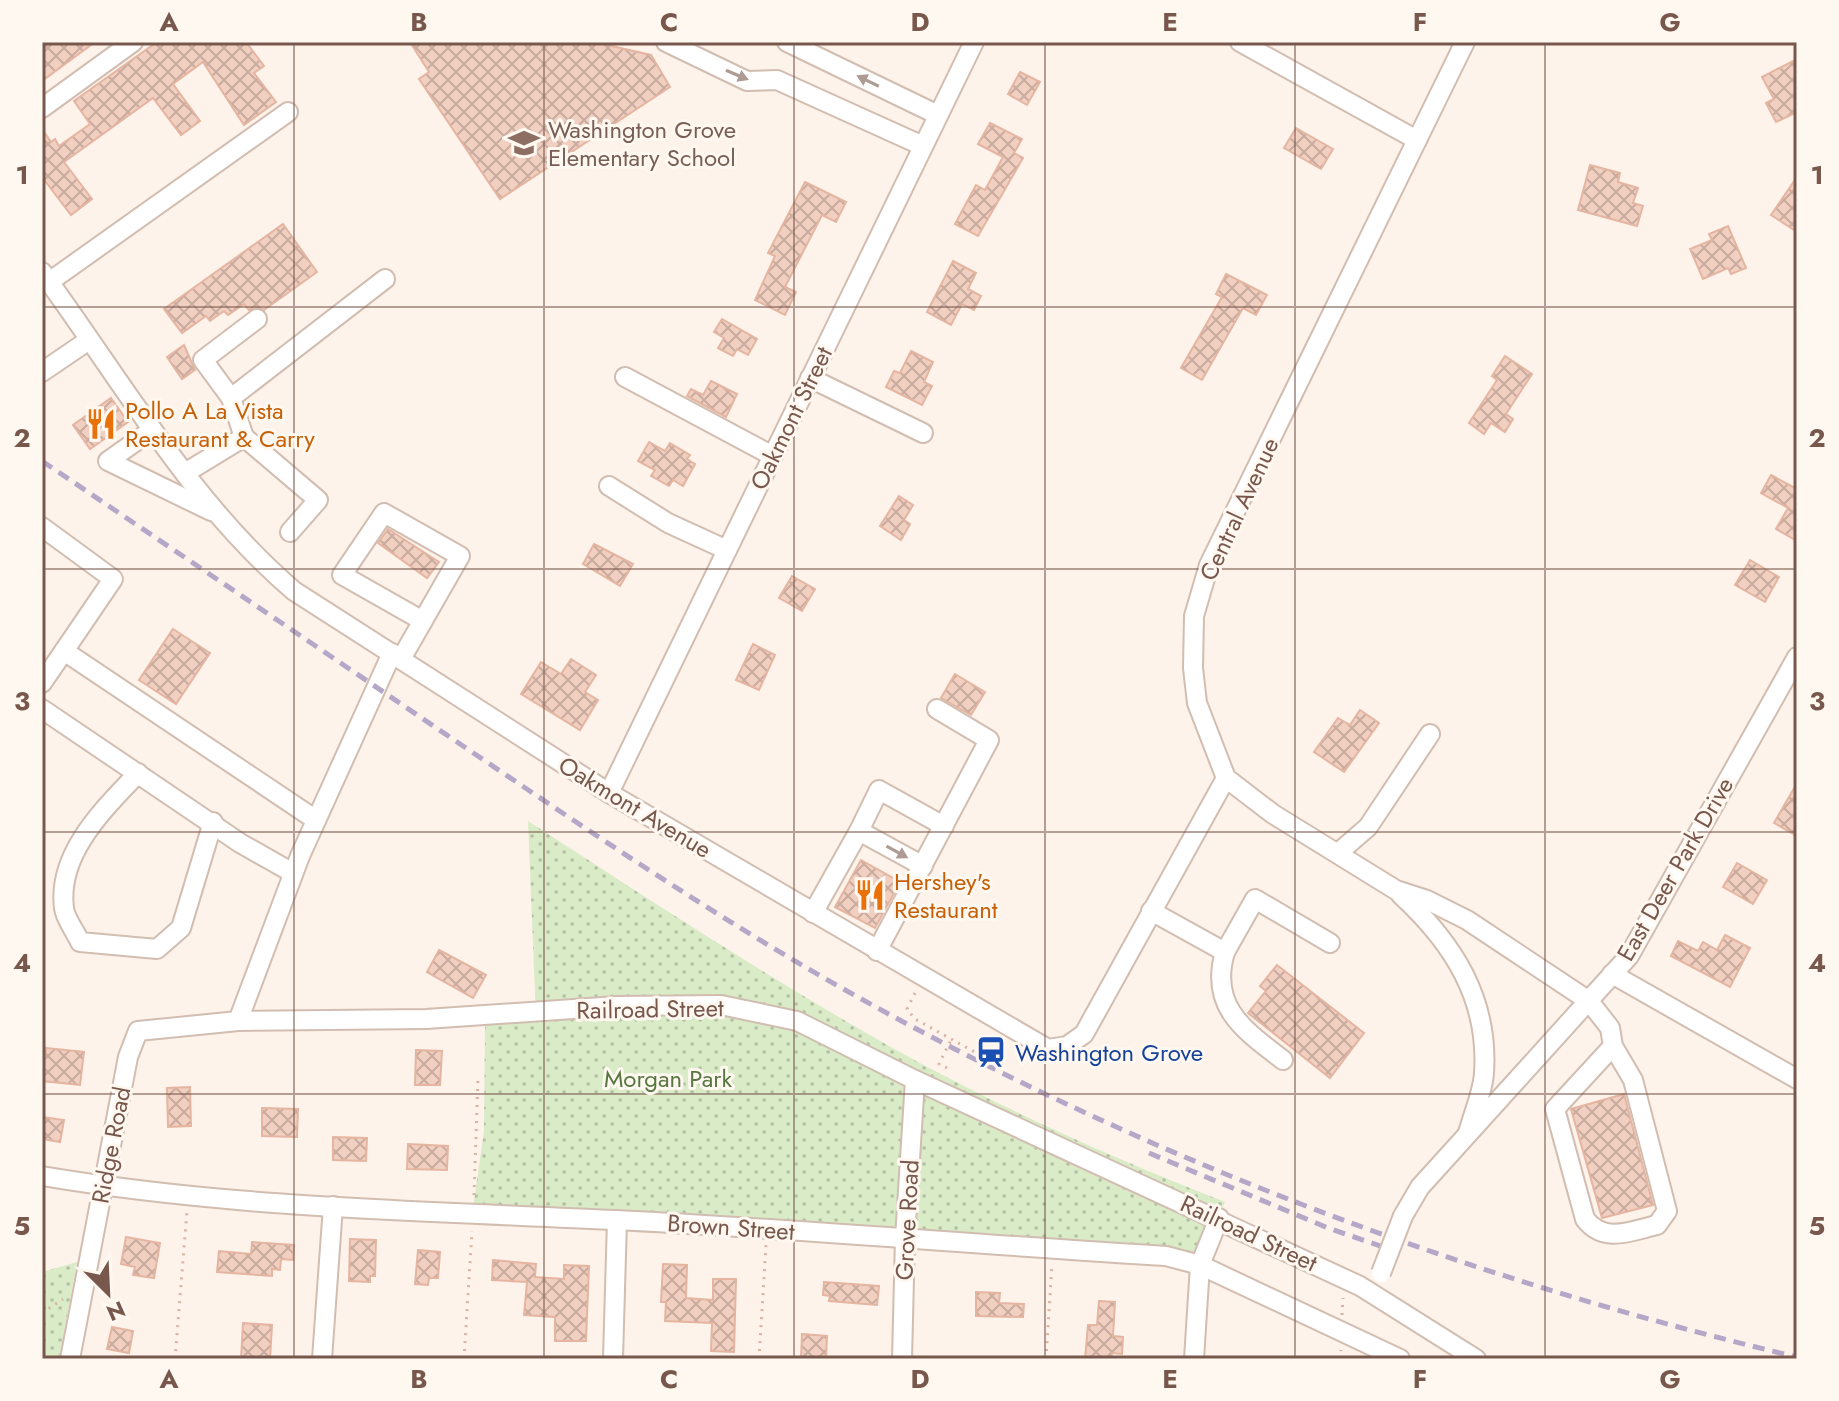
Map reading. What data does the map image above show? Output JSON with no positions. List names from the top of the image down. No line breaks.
{"streets":{"street":["Oakmont Street","Central Avenue","Oakmont Avenue","East Deer Park Drive","Railroad Street","Ridge Road","Grove Road","Brown Street"]},"crossings":[["Oakmont Street","Oakmont Avenue"],["Central Avenue","Oakmont Avenue"],["East Deer Park Drive","Railroad Street"],["Railroad Street","Ridge Road"],["Railroad Street","Grove Road"],["Ridge Road","Brown Street"],["Grove Road","Brown Street"]],"parks":["Morgan Park"],"places":{"school or university":["Washington Grove Elementary School"],"restaurant":["Pollo A La Vista Restaurant & Carry","Hershey's Restaurant"],"station":["Washington Grove"]},"north":"bottom right","grid":{"columns":["A","B","C","D","E","F","G"],"rows":["1","2","3","4","5"]}}
